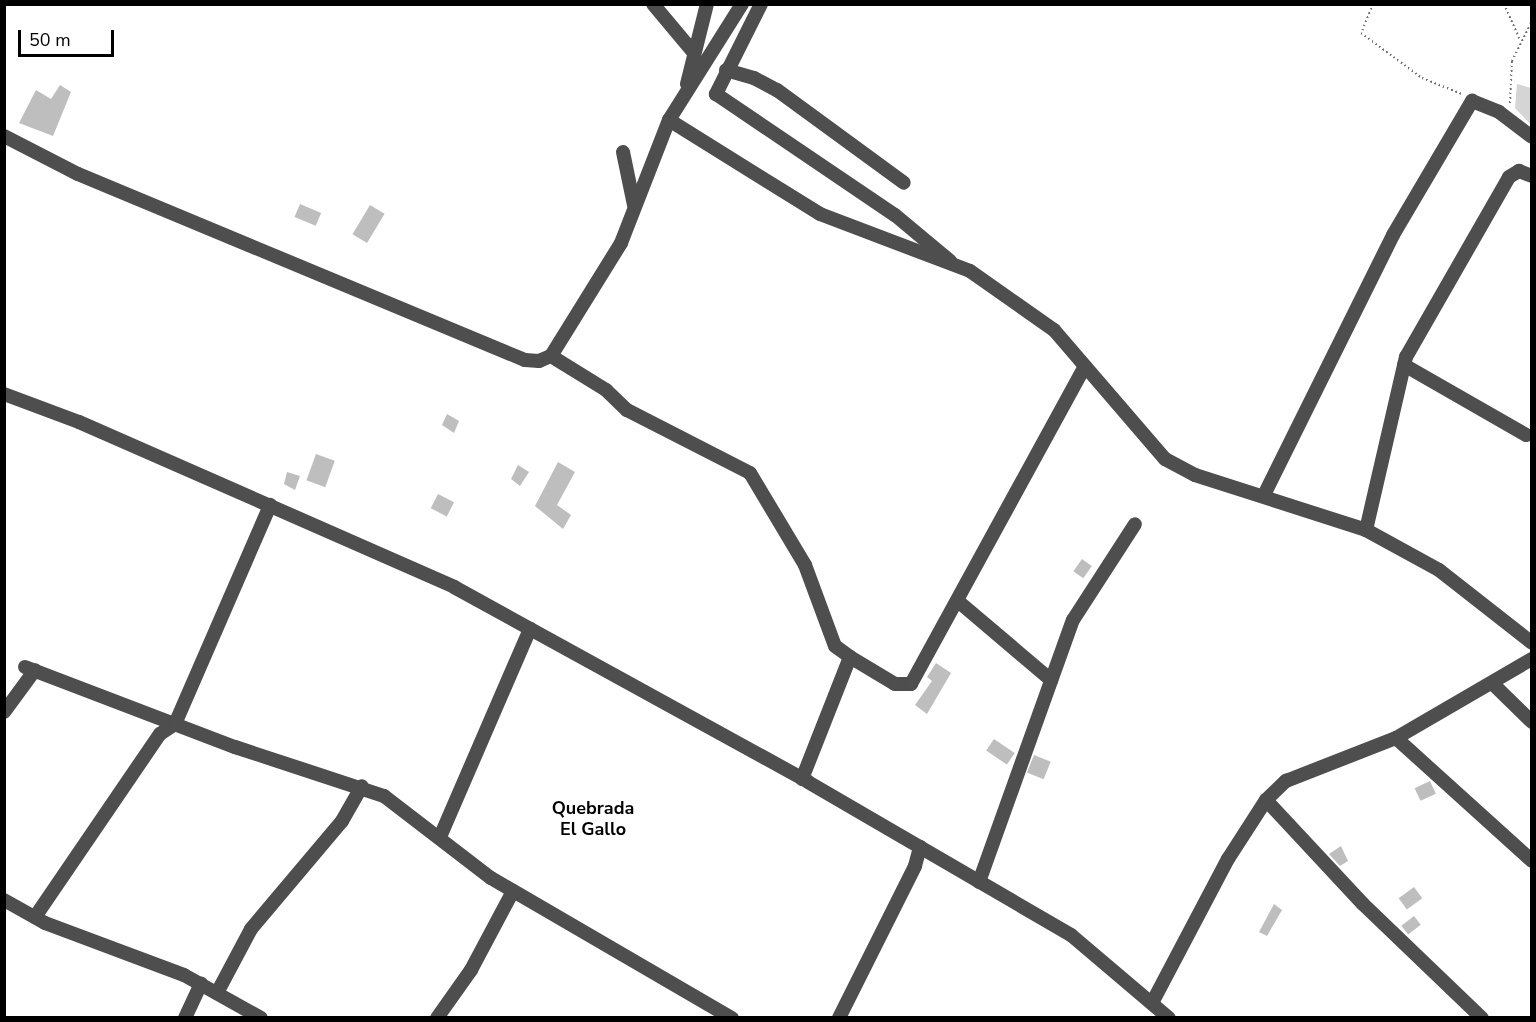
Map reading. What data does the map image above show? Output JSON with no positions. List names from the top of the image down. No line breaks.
{"districts":["Quebrada El Gallo"],"scale_bar":"50 m"}
